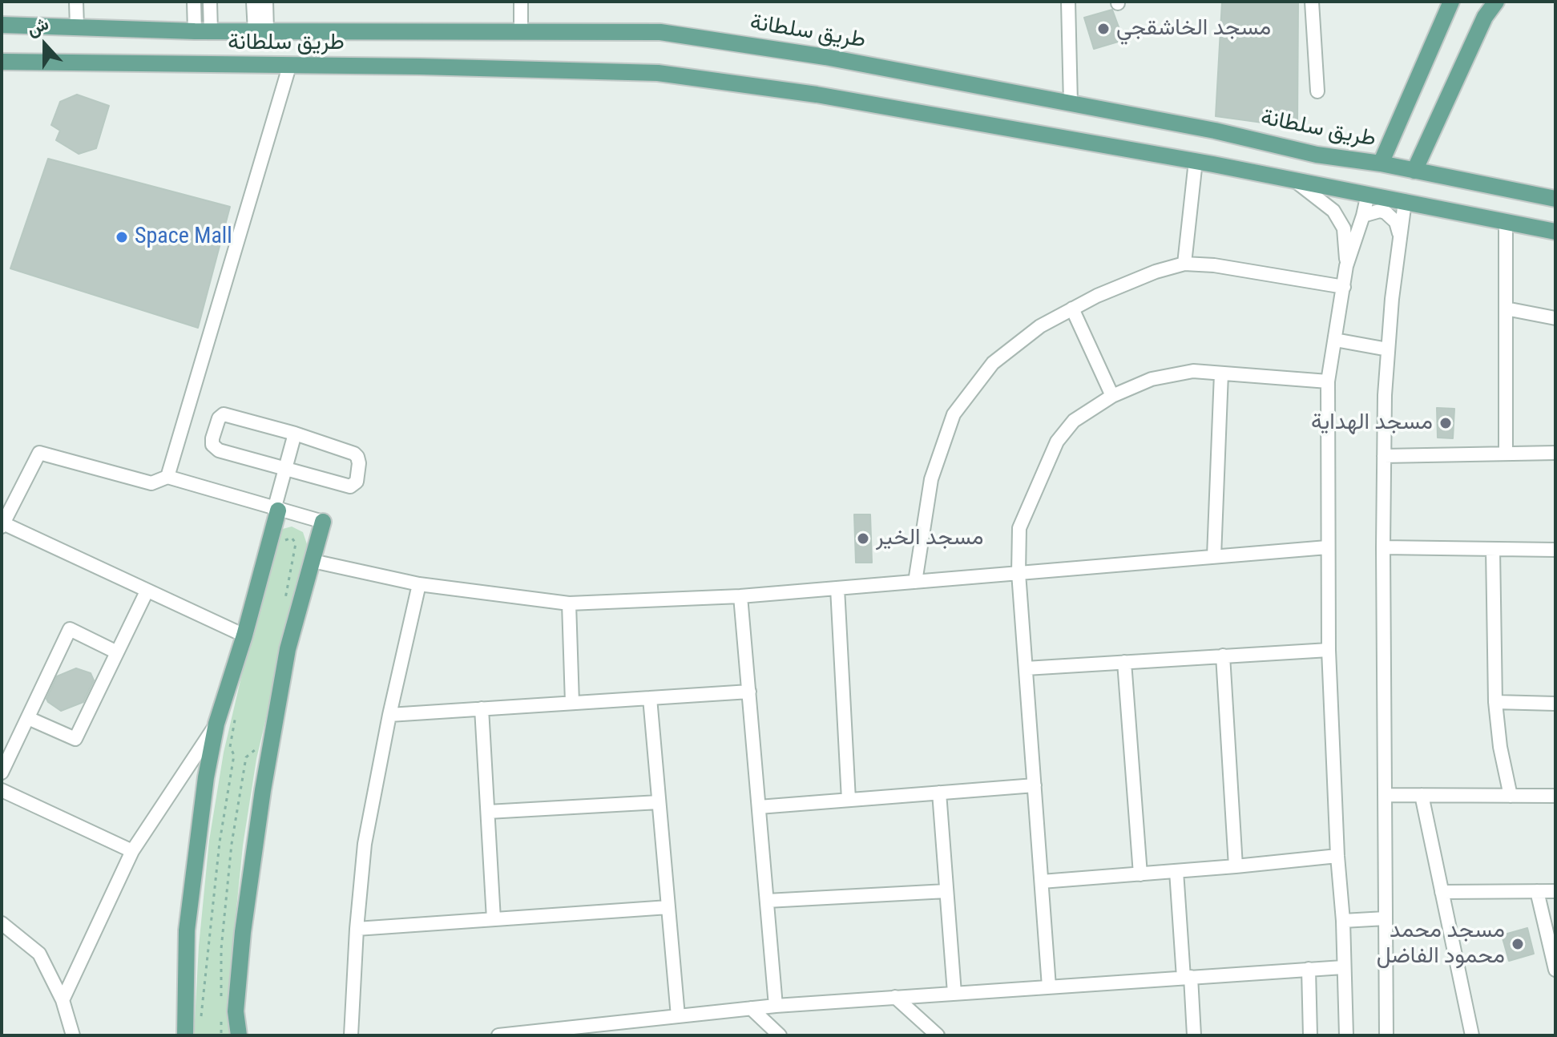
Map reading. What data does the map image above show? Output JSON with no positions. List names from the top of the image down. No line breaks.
{"streets":{"main road":["طريق سلطانة"]},"places":["مسجد الخاشقجي","Space Mall","مسجد الهداية","مسجد الخير","مسجد محمد محمود الفاضل"],"north":"top"}
